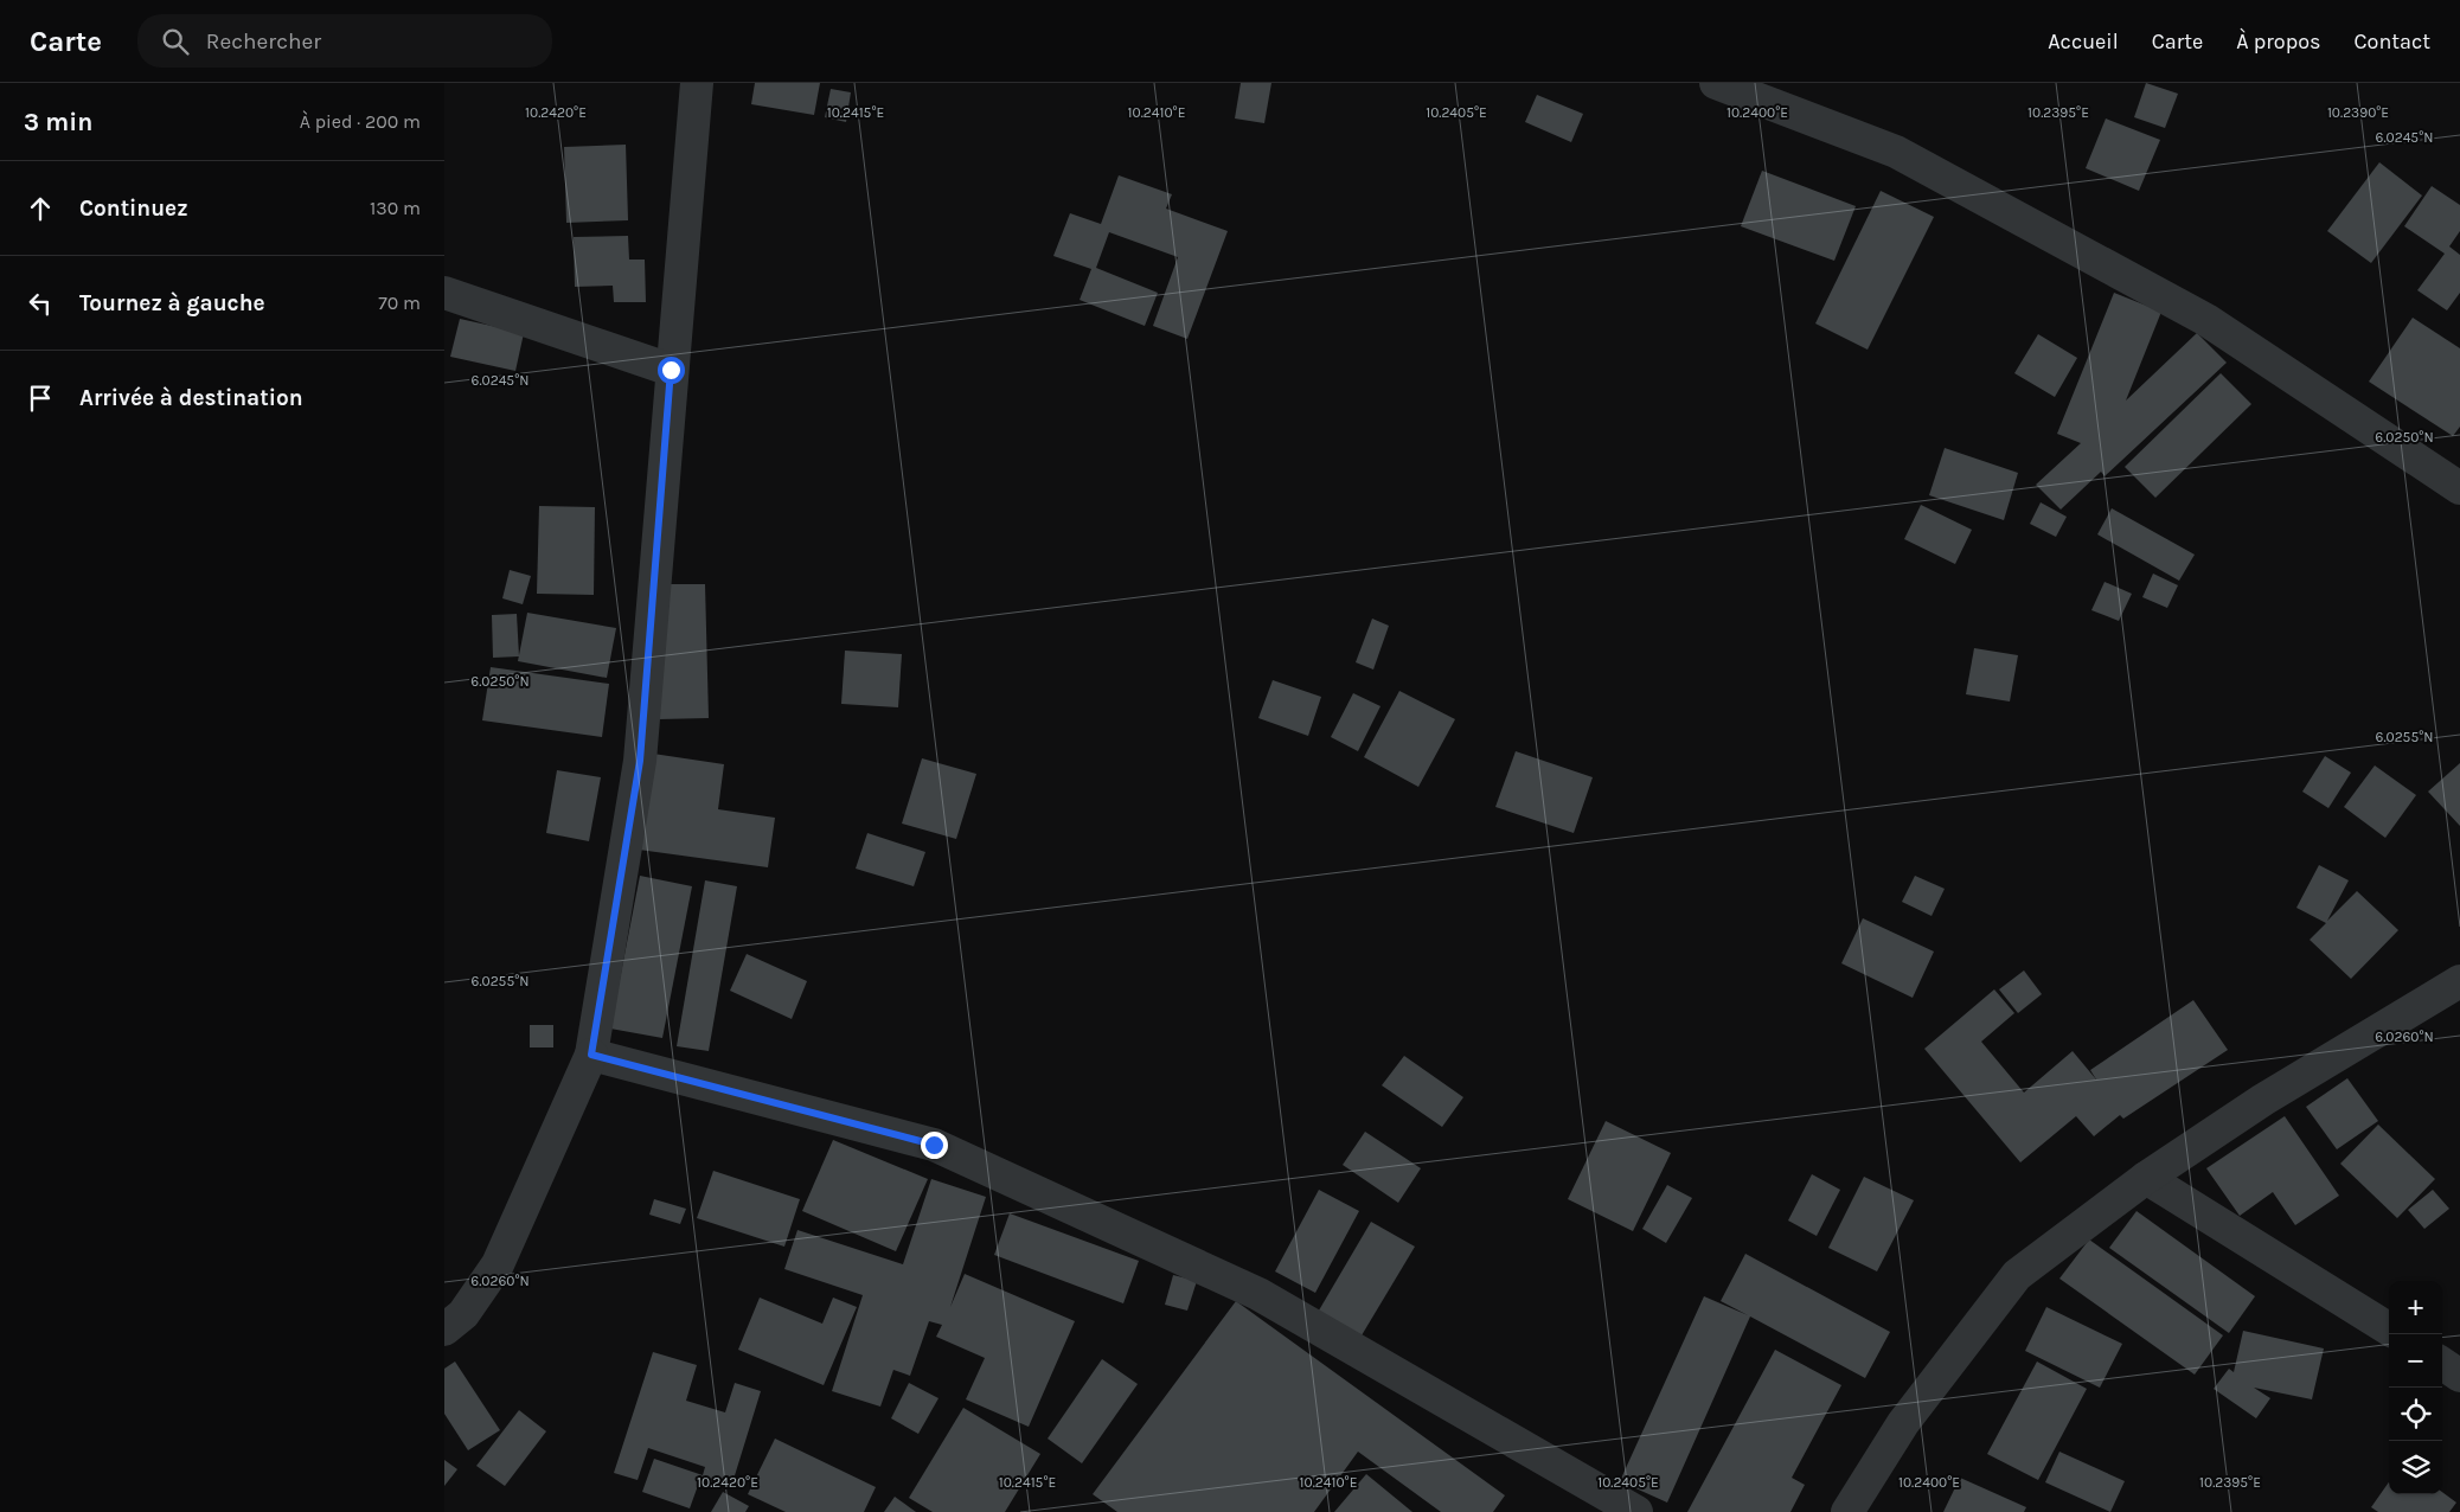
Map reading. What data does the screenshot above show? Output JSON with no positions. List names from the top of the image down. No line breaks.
{"page":{"header":"Carte","search":"Rechercher","nav":["Accueil","Carte","À propos","Contact"],"heading":["3 min","À pied · 200 m"],"list":[["Continuez","130 m"],["Tournez à gauche","70 m"],"Arrivée à destination"],"map_buttons":["+","−"]},"coordinates":["10.2420°E","10.2415°E","10.2410°E","10.2405°E","10.2400°E","10.2395°E","10.2390°E","6.0245°N","6.0250°N","6.0255°N","6.0260°N"]}
